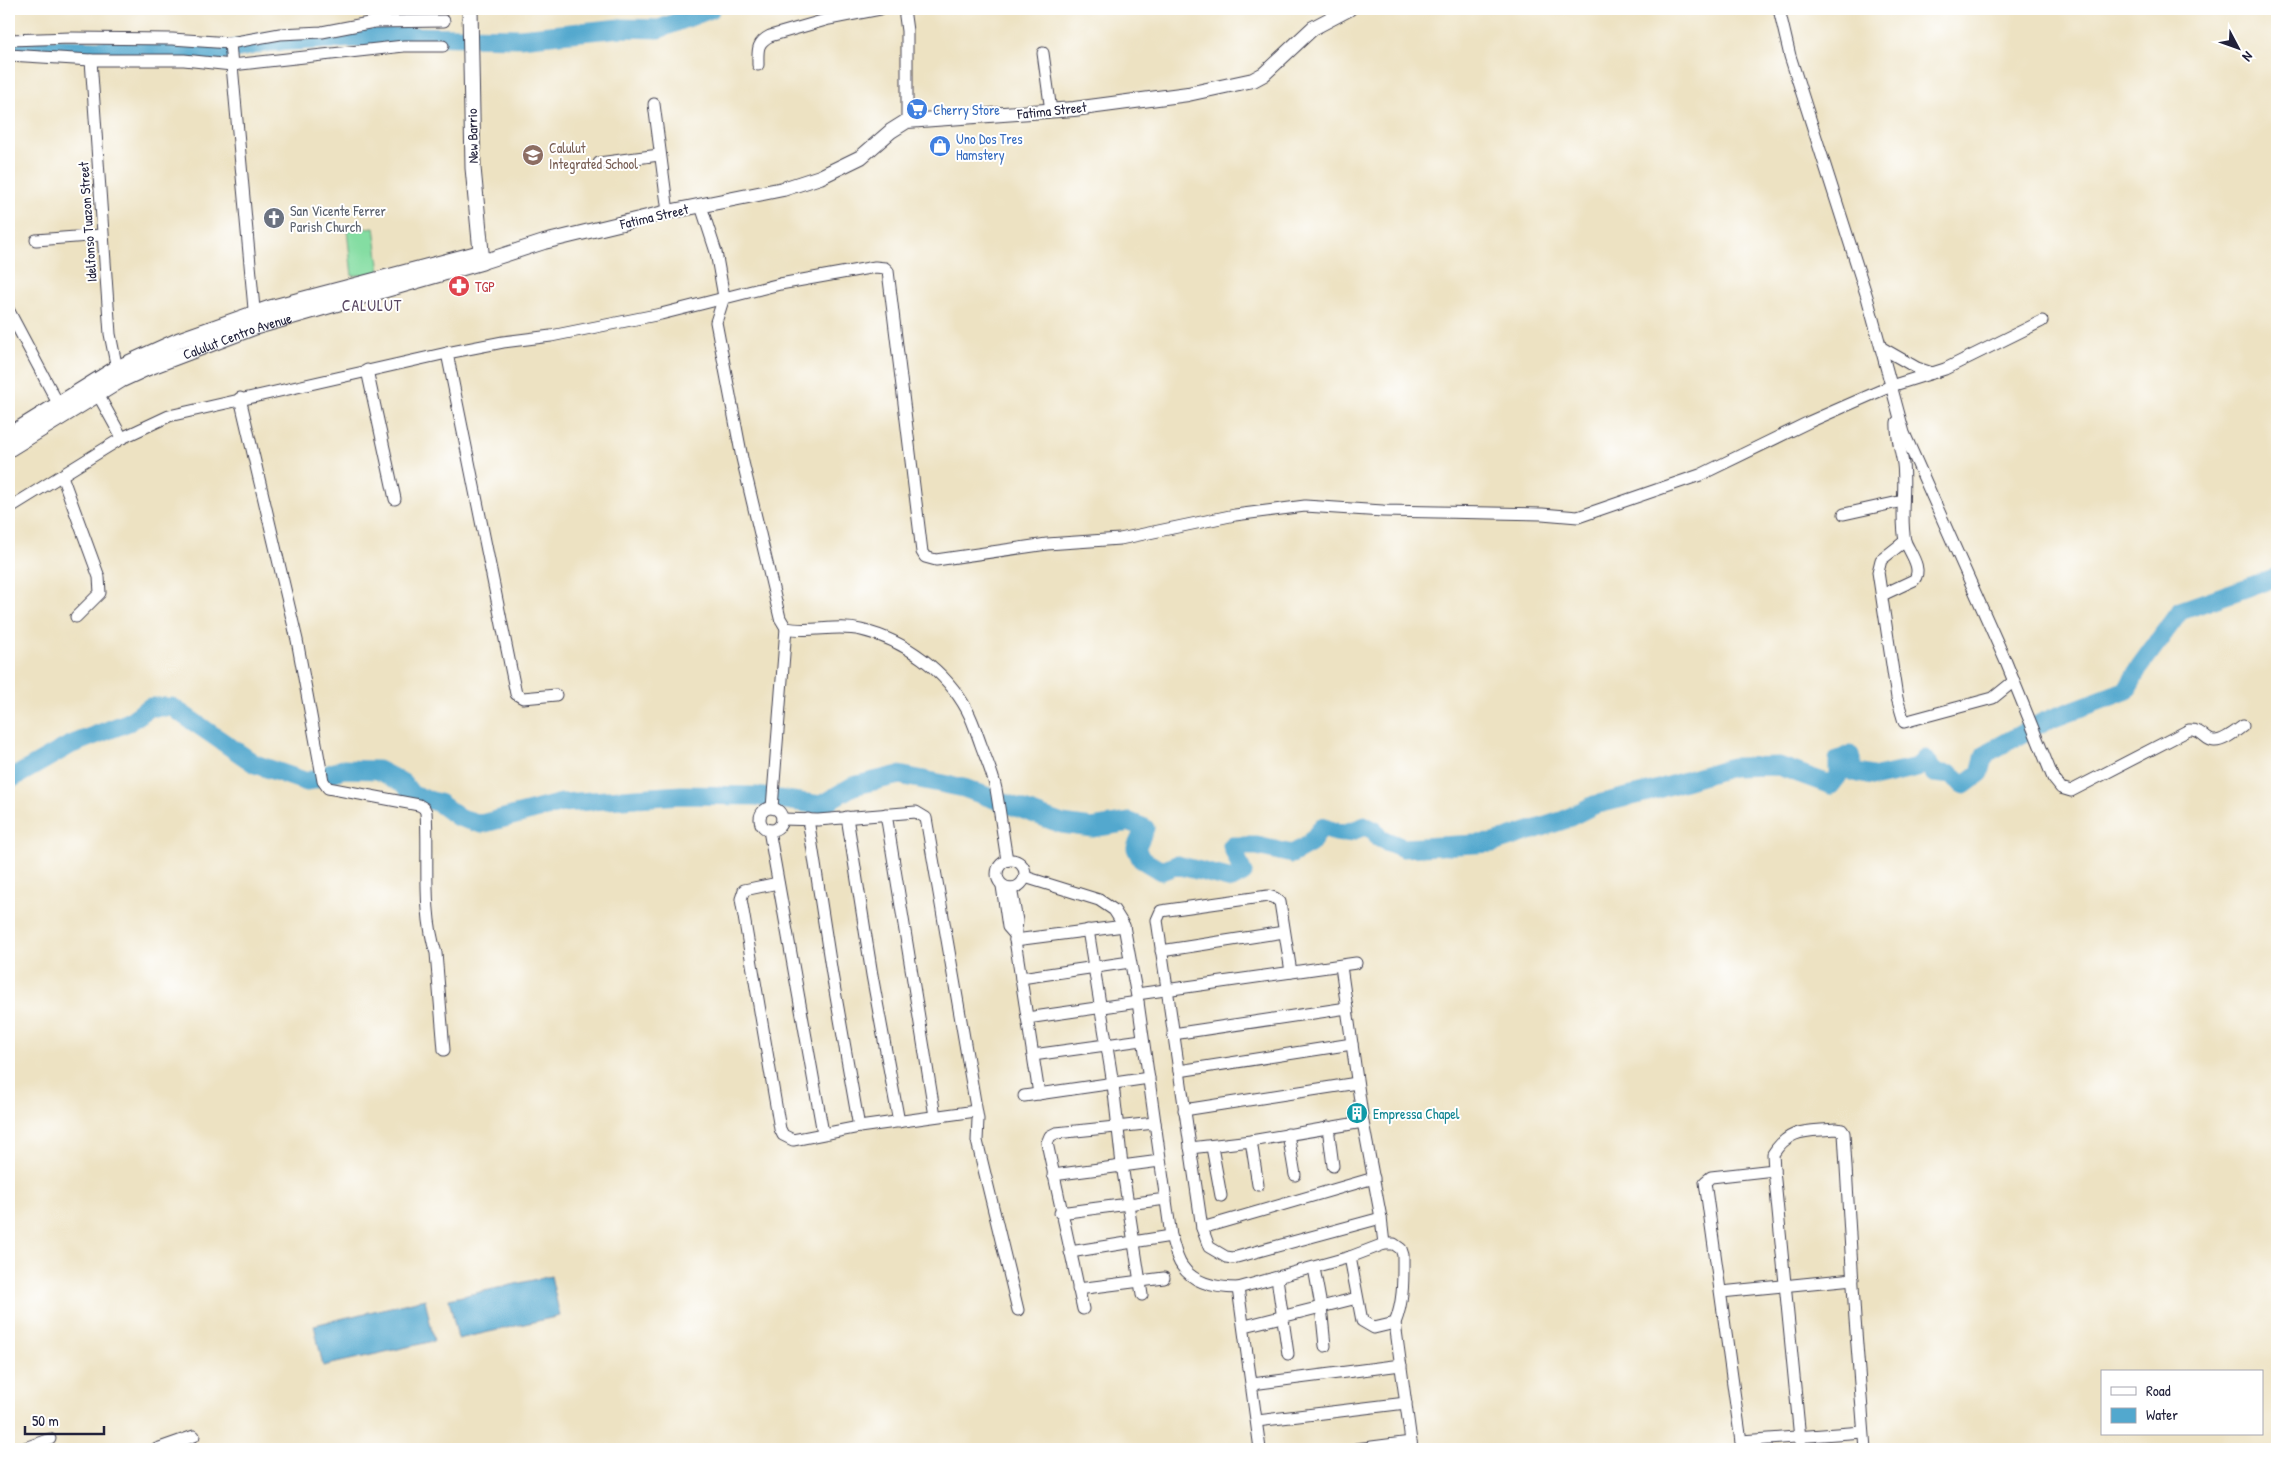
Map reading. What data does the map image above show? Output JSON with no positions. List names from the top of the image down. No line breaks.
{"streets":{"main road":["New Barrio","Calulut Centro Avenue"],"street":["Fatima Street","Idelfonso Tuazon Street"]},"crossings":[["Fatima Street","New Barrio"],["Fatima Street","Calulut Centro Avenue"],["New Barrio","Calulut Centro Avenue"],["Idelfonso Tuazon Street","Calulut Centro Avenue"]],"districts":["CALULUT"],"places":{"supermarket":["Cherry Store"],"shop":["Uno Dos Tres Hamstery"],"school or university":["Calulut Integrated School"],"church":["San Vicente Ferrer Parish Church"],"pharmacy":["TGP"],"building":["Empressa Chapel"]},"legend":["Road","Water"],"scale_bar":"50 m","north":"bottom right"}
